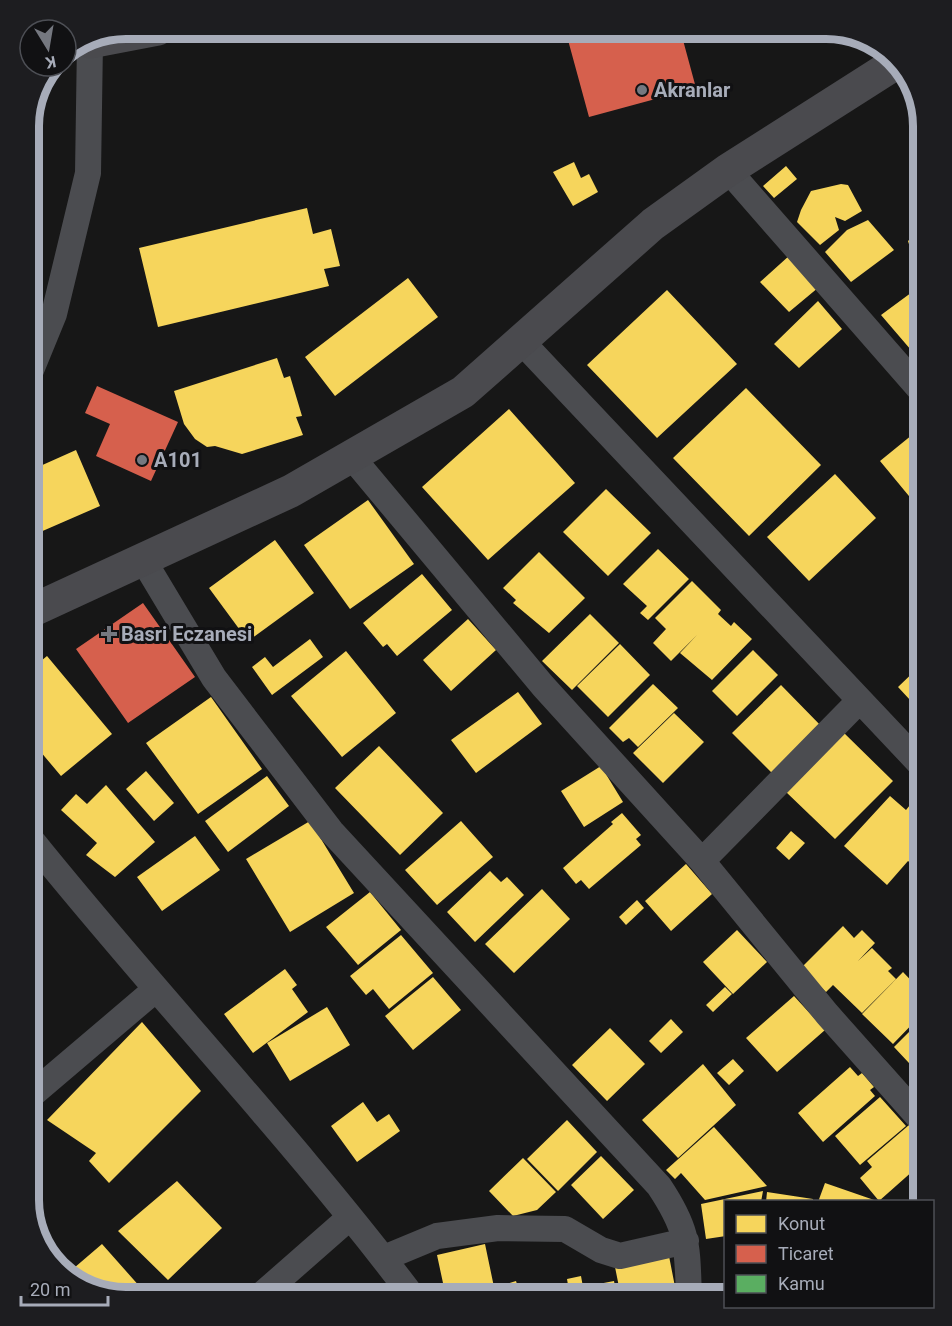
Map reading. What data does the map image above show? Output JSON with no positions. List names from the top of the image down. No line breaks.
{"places":{"other":["Akranlar","A101"],"health":["Basri Eczanesi"]},"legend":["Konut","Ticaret","Kamu"],"scale_bar":"20 m","north":"bottom"}
